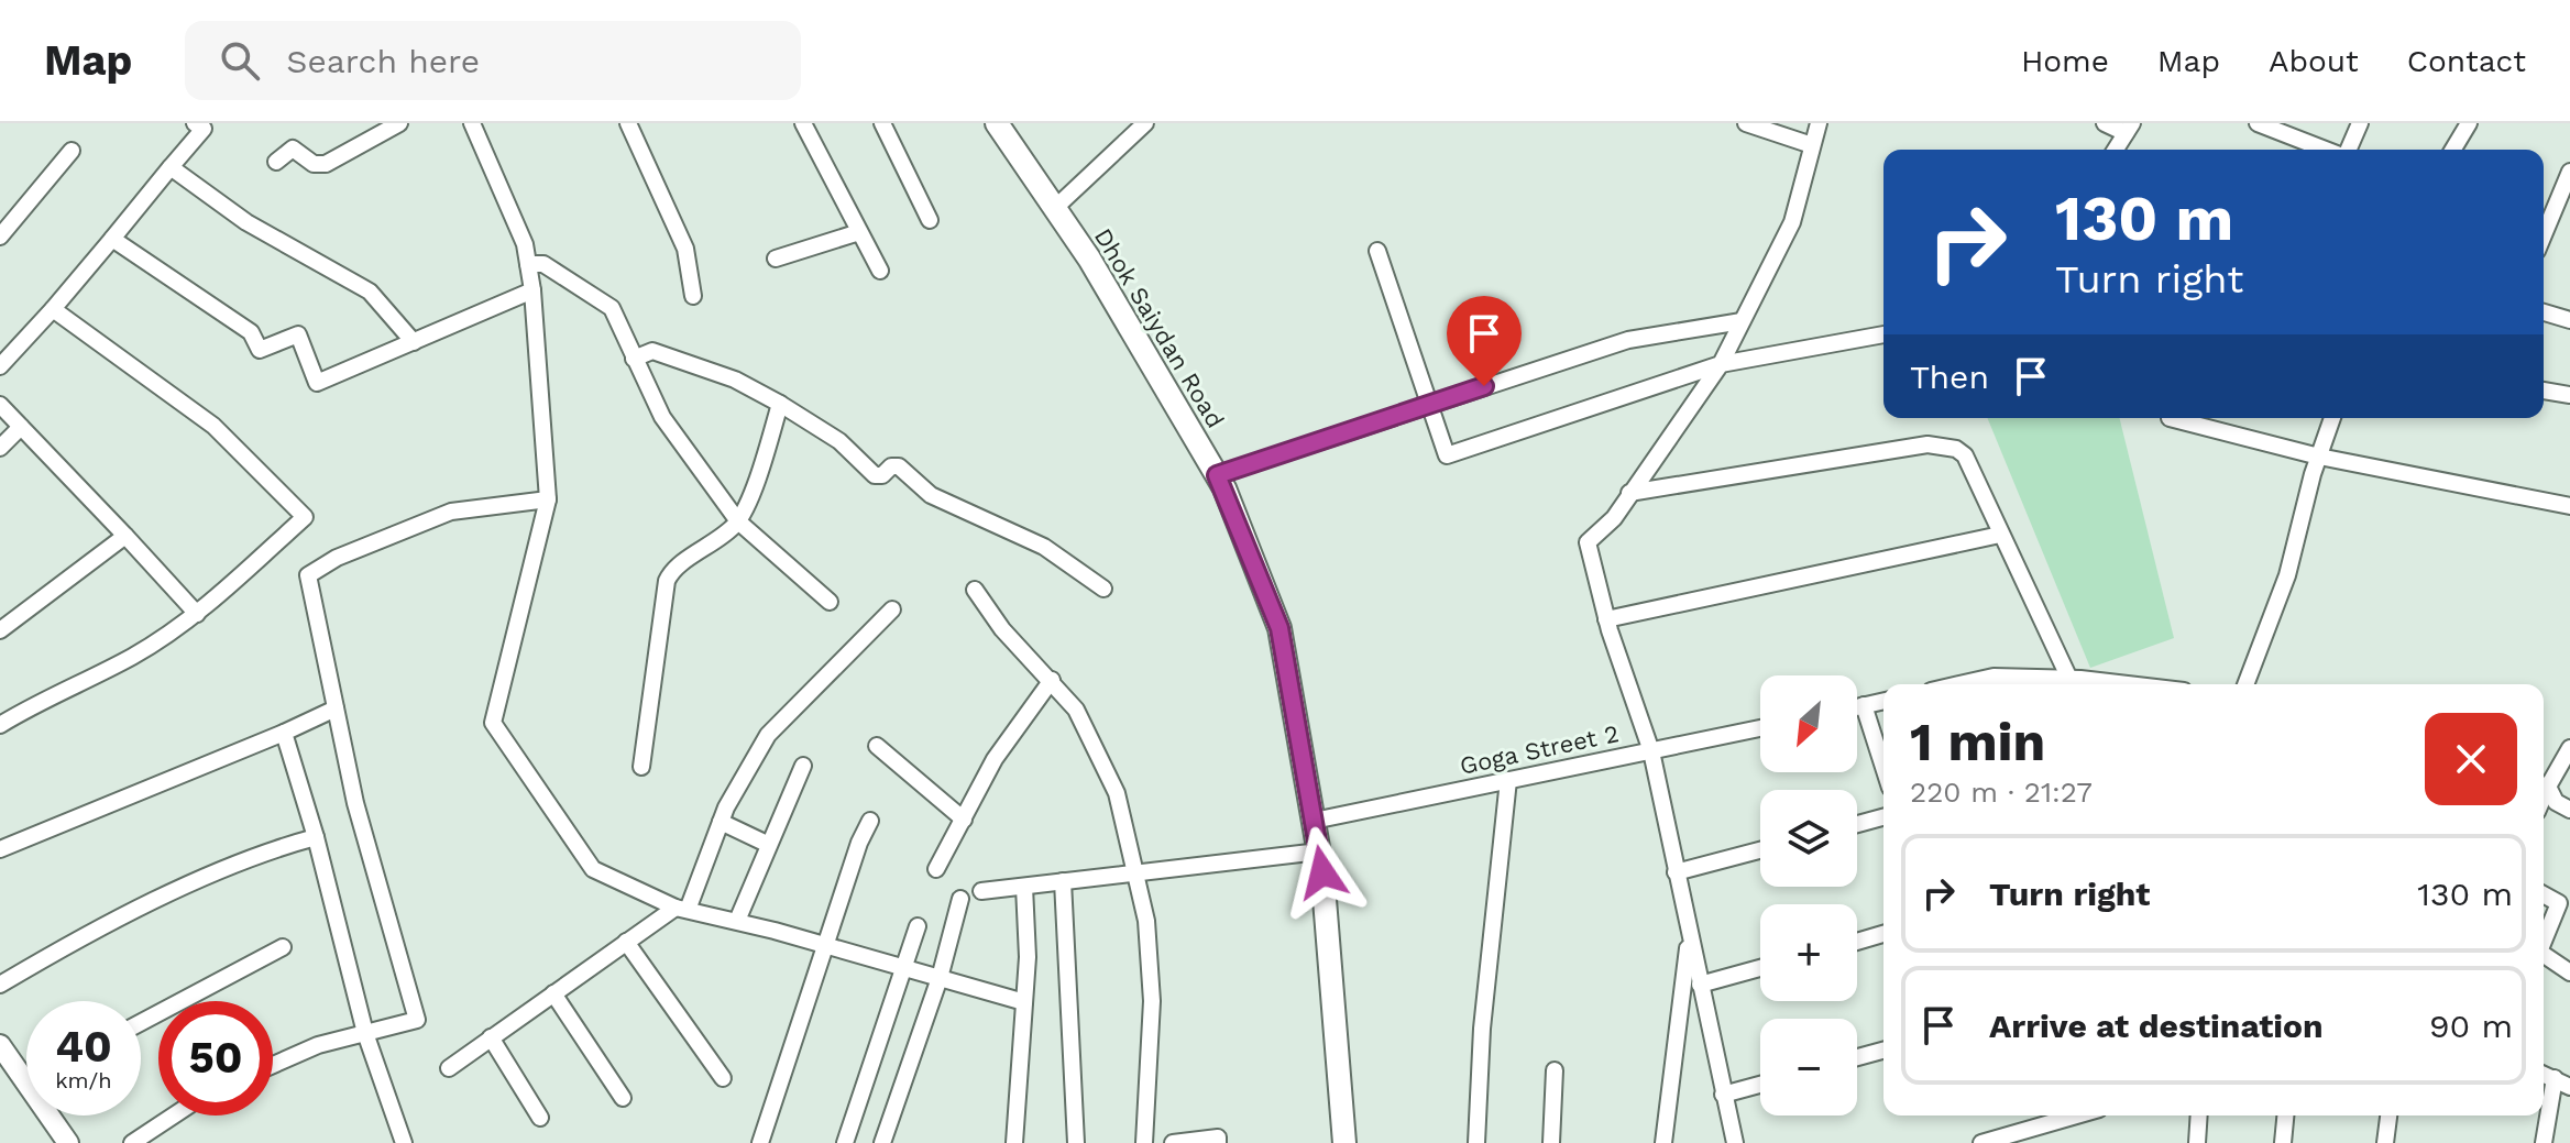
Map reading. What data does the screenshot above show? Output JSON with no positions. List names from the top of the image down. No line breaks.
{"streets":{"main road":["Dhok Saiydan Road"],"street":["Goga Street 2"]},"crossings":[["Dhok Saiydan Road","Goga Street 2"]],"north":"bottom left","page":{"header":"Map","search":"Search here","nav":["Home","Map","About","Contact"],"turn":["130 m","Turn right"],"then":"Then","map_buttons":["+","−"],"heading":["1 min","220 m · 21:27"],"list":[{"name":"Turn right","value":"130 m"},{"name":"Arrive at destination","value":"90 m"}],"speed":"40 km/h","limit":"50"}}
